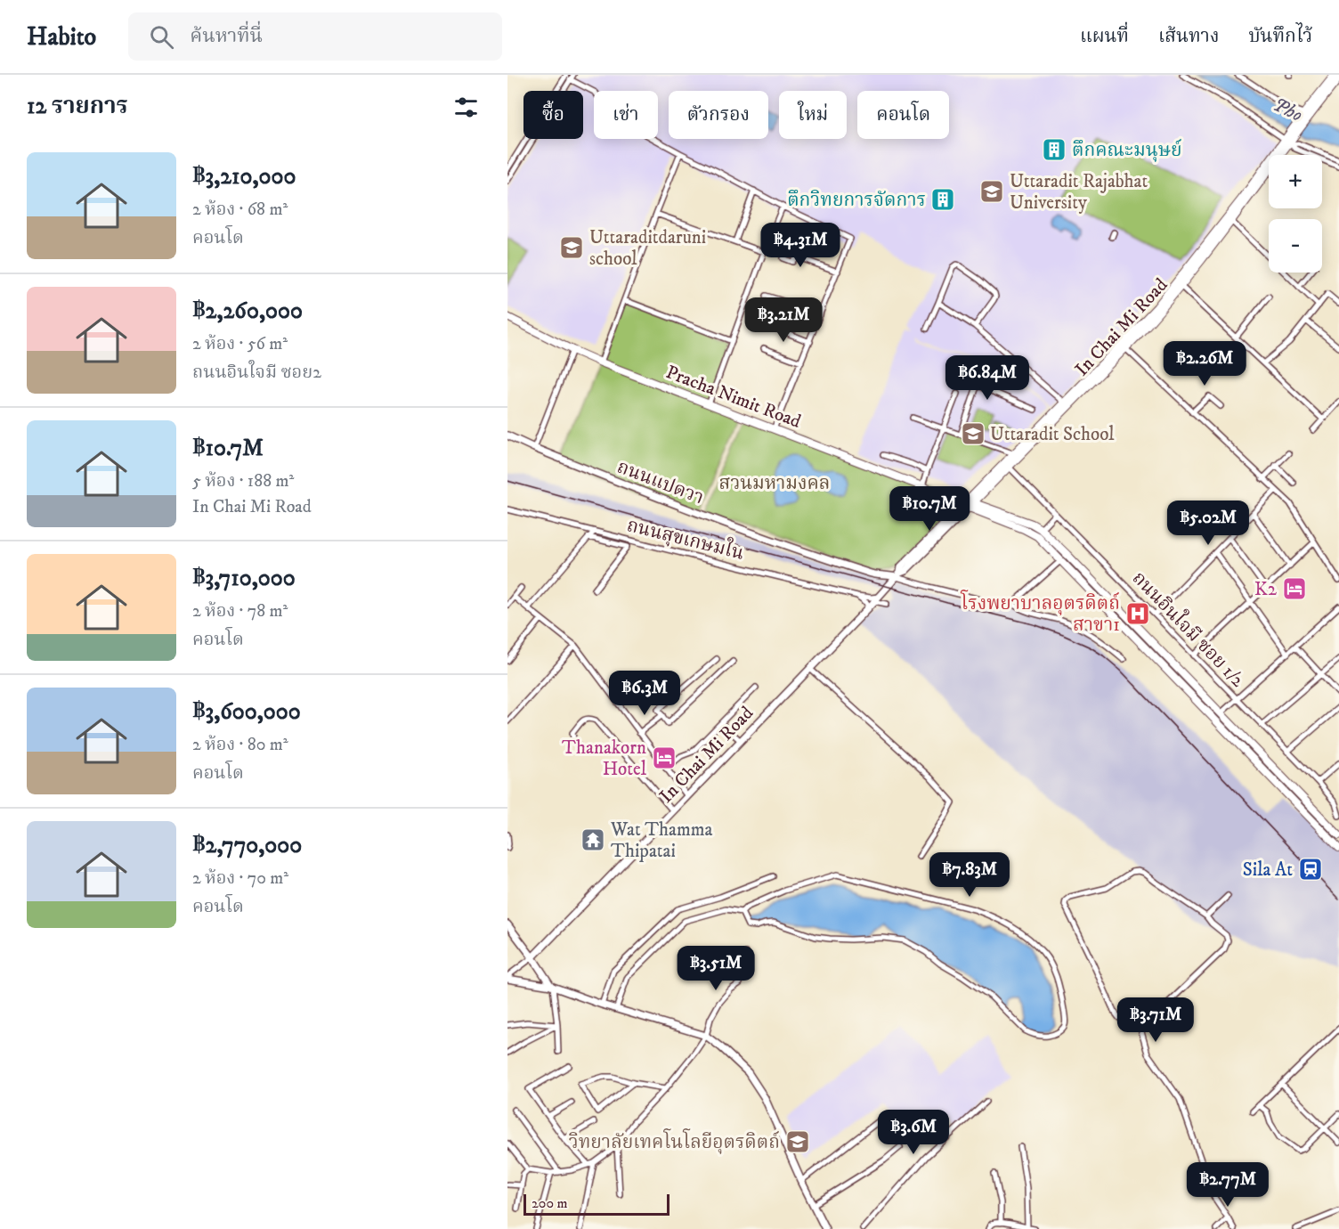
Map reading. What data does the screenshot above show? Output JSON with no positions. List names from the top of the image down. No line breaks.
{"streets":{"main road":["In Chai Mi Road","Pracha Nimit Road"],"street":["ถนนแปดวา","ถนนสุขเกษมใน","ถนนอินใจมี ซอย 1/2"]},"crossings":[["In Chai Mi Road","Pracha Nimit Road"],["In Chai Mi Road","ถนนสุขเกษมใน"],["In Chai Mi Road","ถนนอินใจมี ซอย 1/2"]],"water":["Pho"],"parks":["สวนมหามงคล"],"places":{"building":["ตึกคณะมนุษย์","ตึกวิทยการจัดการ"],"school or university":["Uttaradit Rajabhat University","Uttaraditdaruni school","Uttaradit School","วิทยาลัยเทคโนโลยีอุตรดิตถ์"],"hotel":["K2","Thanakorn Hotel"],"hospital":["โรงพยาบาลอุตรดิตถ์ สาขา1"],"temple":["Wat Thamma Thipatai"],"station":["Sila At"]},"scale_bar":"200 m","page":{"header":"Habito","search":"ค้นหาที่นี่","nav":["แผนที่","เส้นทาง","บันทึกไว้"],"heading":"12 รายการ","chip":["ซื้อ","เช่า","ตัวกรอง","ใหม่","คอนโด"],"list":[{"name":"฿3,210,000","note":"2 ห้อง · 68 m² · คอนโด"},{"name":"฿2,260,000","note":"2 ห้อง · 56 m² · ถนนอินใจมี ซอย2"},{"name":"฿10.7M","note":"5 ห้อง · 188 m² · In Chai Mi Road"},{"name":"฿3,710,000","note":"2 ห้อง · 78 m² · คอนโด"},{"name":"฿3,600,000","note":"2 ห้อง · 80 m² · คอนโด"},{"name":"฿2,770,000","note":"2 ห้อง · 70 m² · คอนโด"}],"map_buttons":["+","−"],"price":["฿4.31M","฿3.21M","฿2.26M","฿6.84M","฿10.7M","฿5.02M","฿6.3M","฿7.83M","฿3.51M","฿3.71M","฿3.6M","฿2.77M"],"scale":"200 m"}}
